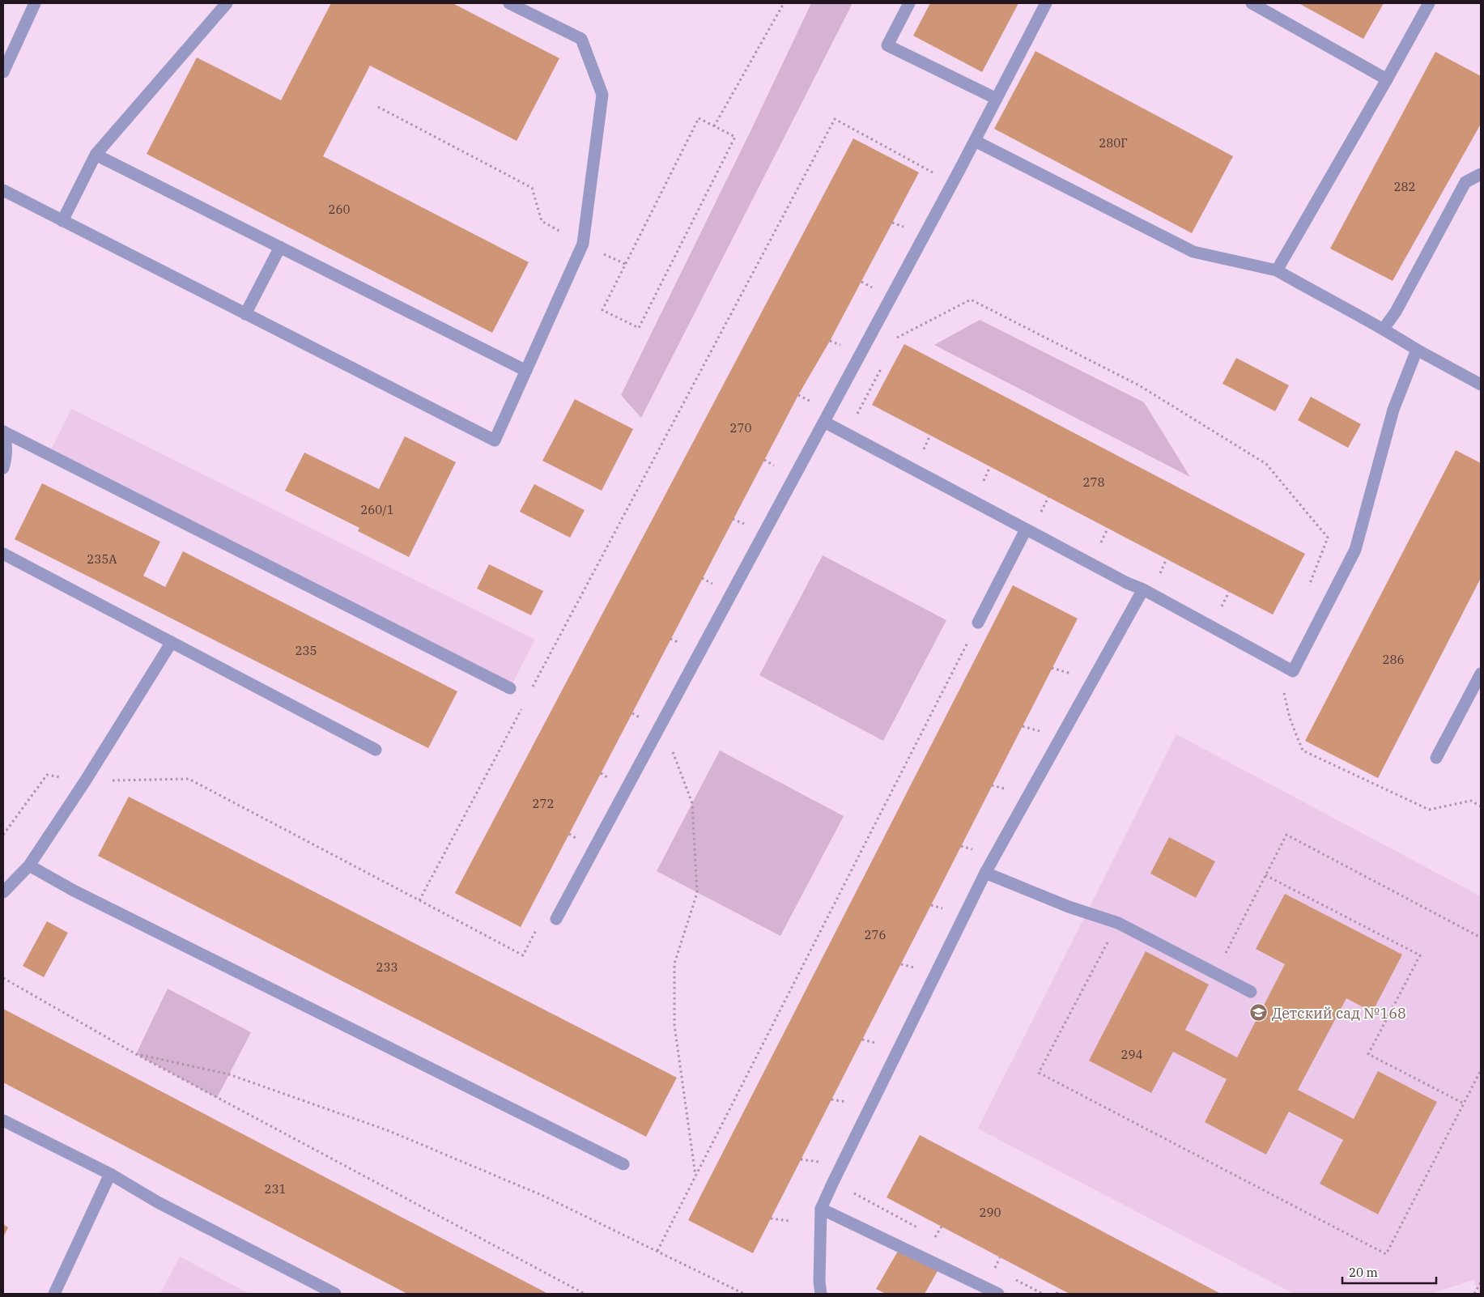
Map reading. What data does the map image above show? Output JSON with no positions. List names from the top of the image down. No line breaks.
{"places":{"school or university":["Детский сад №168"]},"house_numbers":["280Г","282","260","270","278","260/1","235А","235","286","272","276","233","294","231","290"],"scale_bar":"20 m"}
